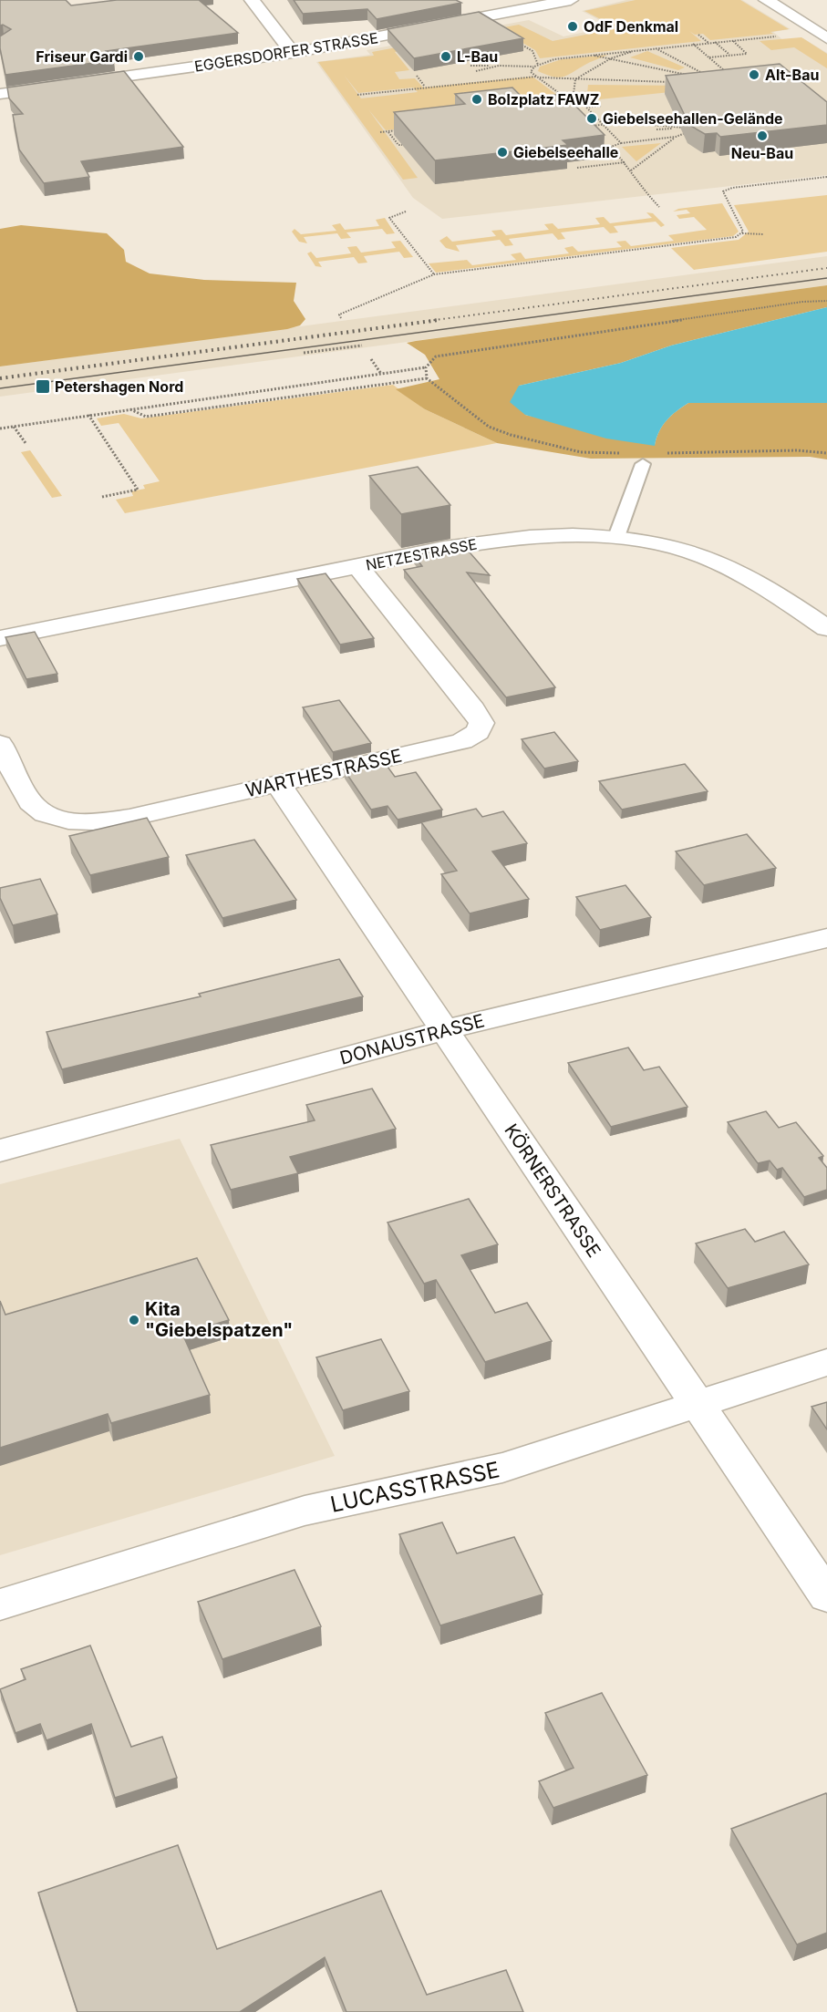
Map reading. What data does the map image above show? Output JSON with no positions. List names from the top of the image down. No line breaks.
{"streets":{"street":["EGGERSDORFER STRASSE","NETZESTRASSE","WARTHESTRASSE","DONAUSTRASSE","KÖRNERSTRASSE","LUCASSTRASSE"]},"crossings":[["NETZESTRASSE","WARTHESTRASSE"],["WARTHESTRASSE","KÖRNERSTRASSE"],["DONAUSTRASSE","KÖRNERSTRASSE"],["KÖRNERSTRASSE","LUCASSTRASSE"]],"places":{"other":["OdF Denkmal","Friseur Gardi","L-Bau","Alt-Bau","Bolzplatz FAWZ","Giebelseehallen-Gelände","Neu-Bau","Giebelseehalle","Kita \"Giebelspatzen\""],"transit":["Petershagen Nord"]}}
